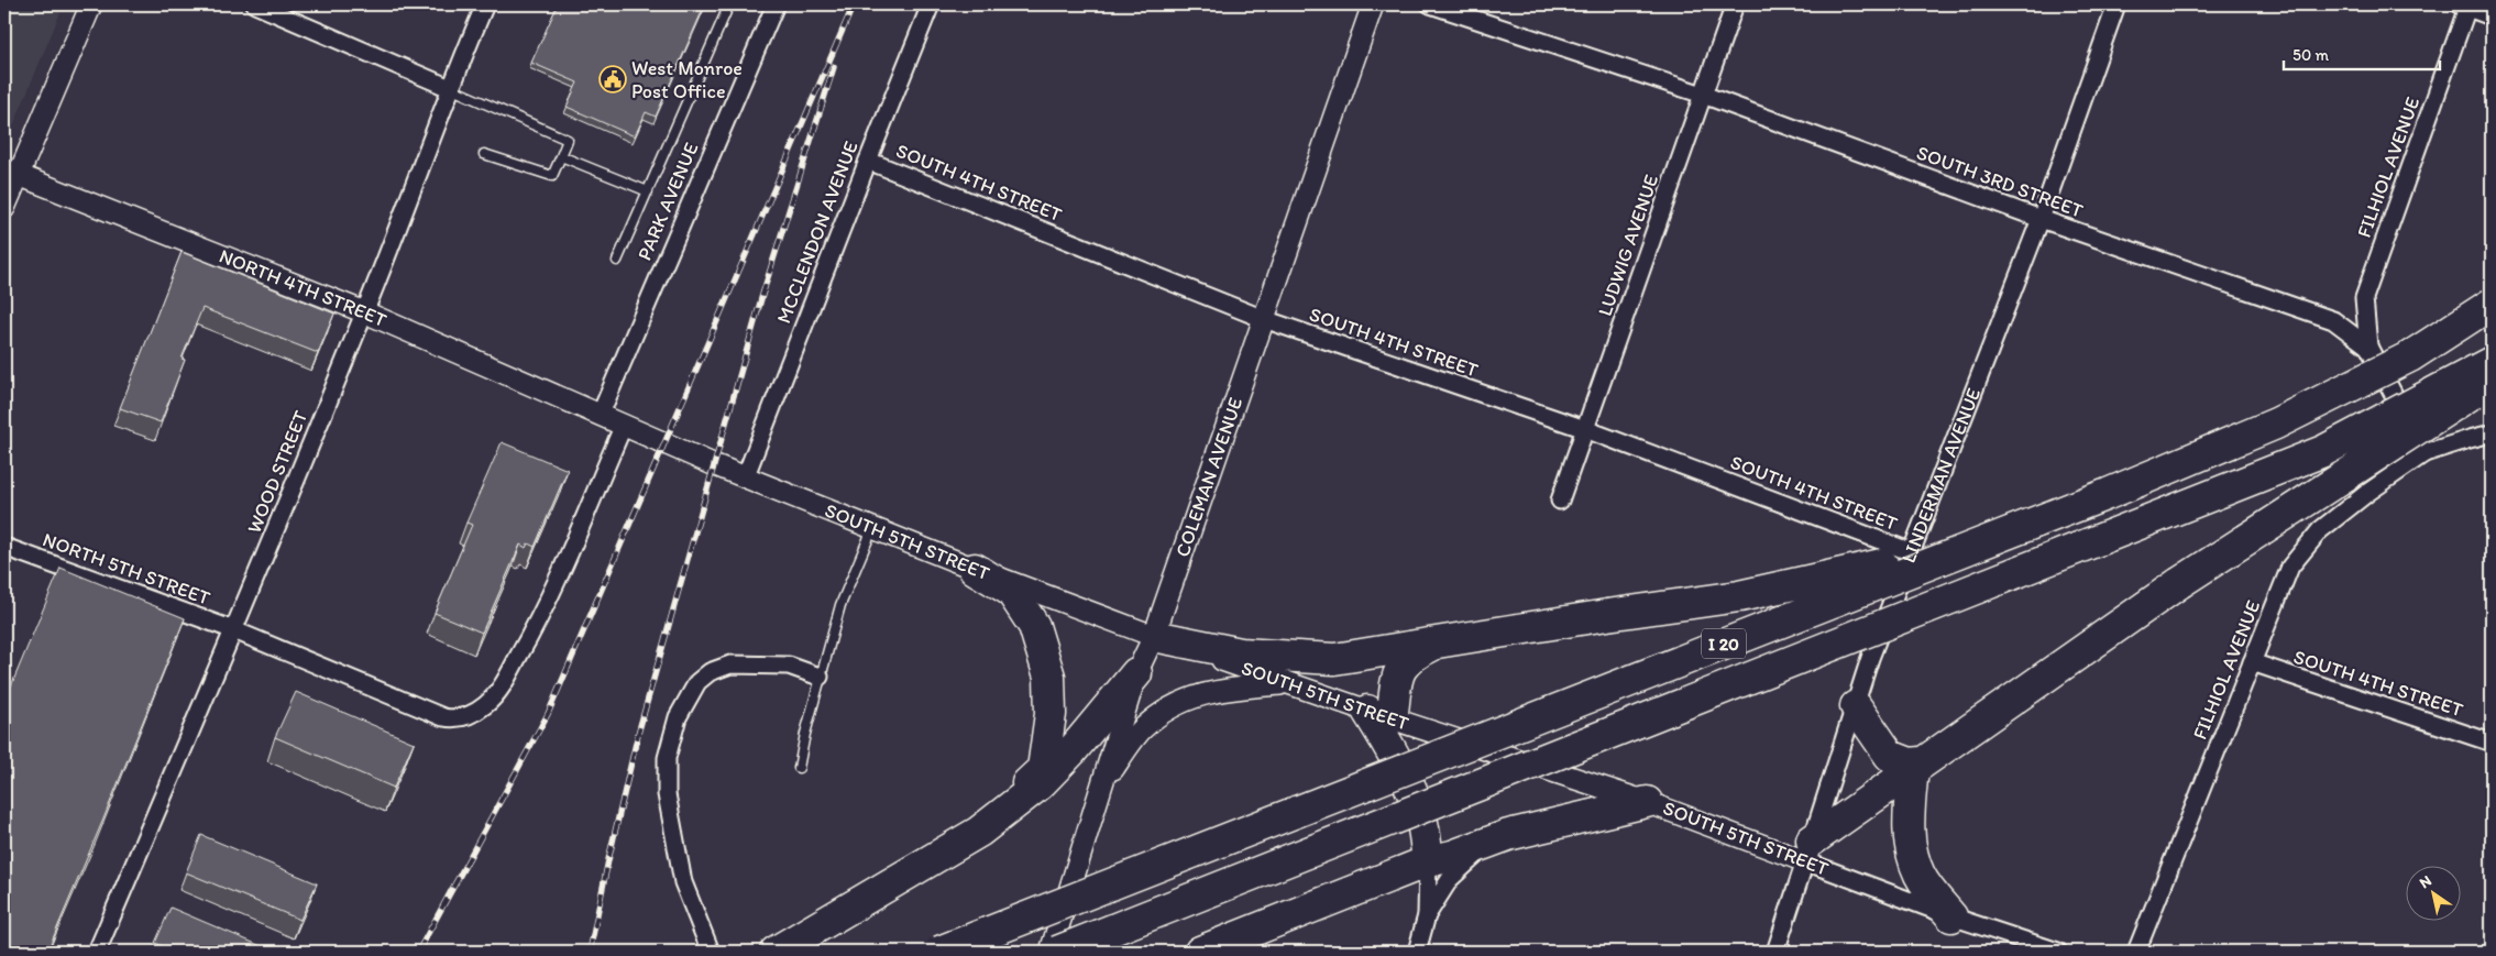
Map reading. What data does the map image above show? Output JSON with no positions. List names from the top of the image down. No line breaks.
{"streets":{"highway":["I 20"],"street":["FILHIOL AVENUE","SOUTH 3RD STREET","SOUTH 4TH STREET","PARK AVENUE","MCCLENDON AVENUE","LUDWIG AVENUE","NORTH 4TH STREET","WOOD STREET","LINDERMAN AVENUE","COLEMAN AVENUE","SOUTH 5TH STREET","NORTH 5TH STREET"]},"crossings":[["FILHIOL AVENUE","SOUTH 3RD STREET"],["FILHIOL AVENUE","SOUTH 4TH STREET"],["SOUTH 3RD STREET","LUDWIG AVENUE"],["SOUTH 3RD STREET","LINDERMAN AVENUE"],["SOUTH 4TH STREET","MCCLENDON AVENUE"],["SOUTH 4TH STREET","LUDWIG AVENUE"],["SOUTH 4TH STREET","LINDERMAN AVENUE"],["SOUTH 4TH STREET","COLEMAN AVENUE"],["PARK AVENUE","NORTH 4TH STREET"],["PARK AVENUE","SOUTH 5TH STREET"],["MCCLENDON AVENUE","SOUTH 5TH STREET"],["NORTH 4TH STREET","WOOD STREET"],["NORTH 4TH STREET","SOUTH 5TH STREET"],["WOOD STREET","NORTH 5TH STREET"],["LINDERMAN AVENUE","SOUTH 5TH STREET"],["COLEMAN AVENUE","SOUTH 5TH STREET"],["SOUTH 5TH STREET","NORTH 5TH STREET"]],"places":{"public building":["West Monroe Post Office"]},"scale_bar":"50 m","north":"top left"}
